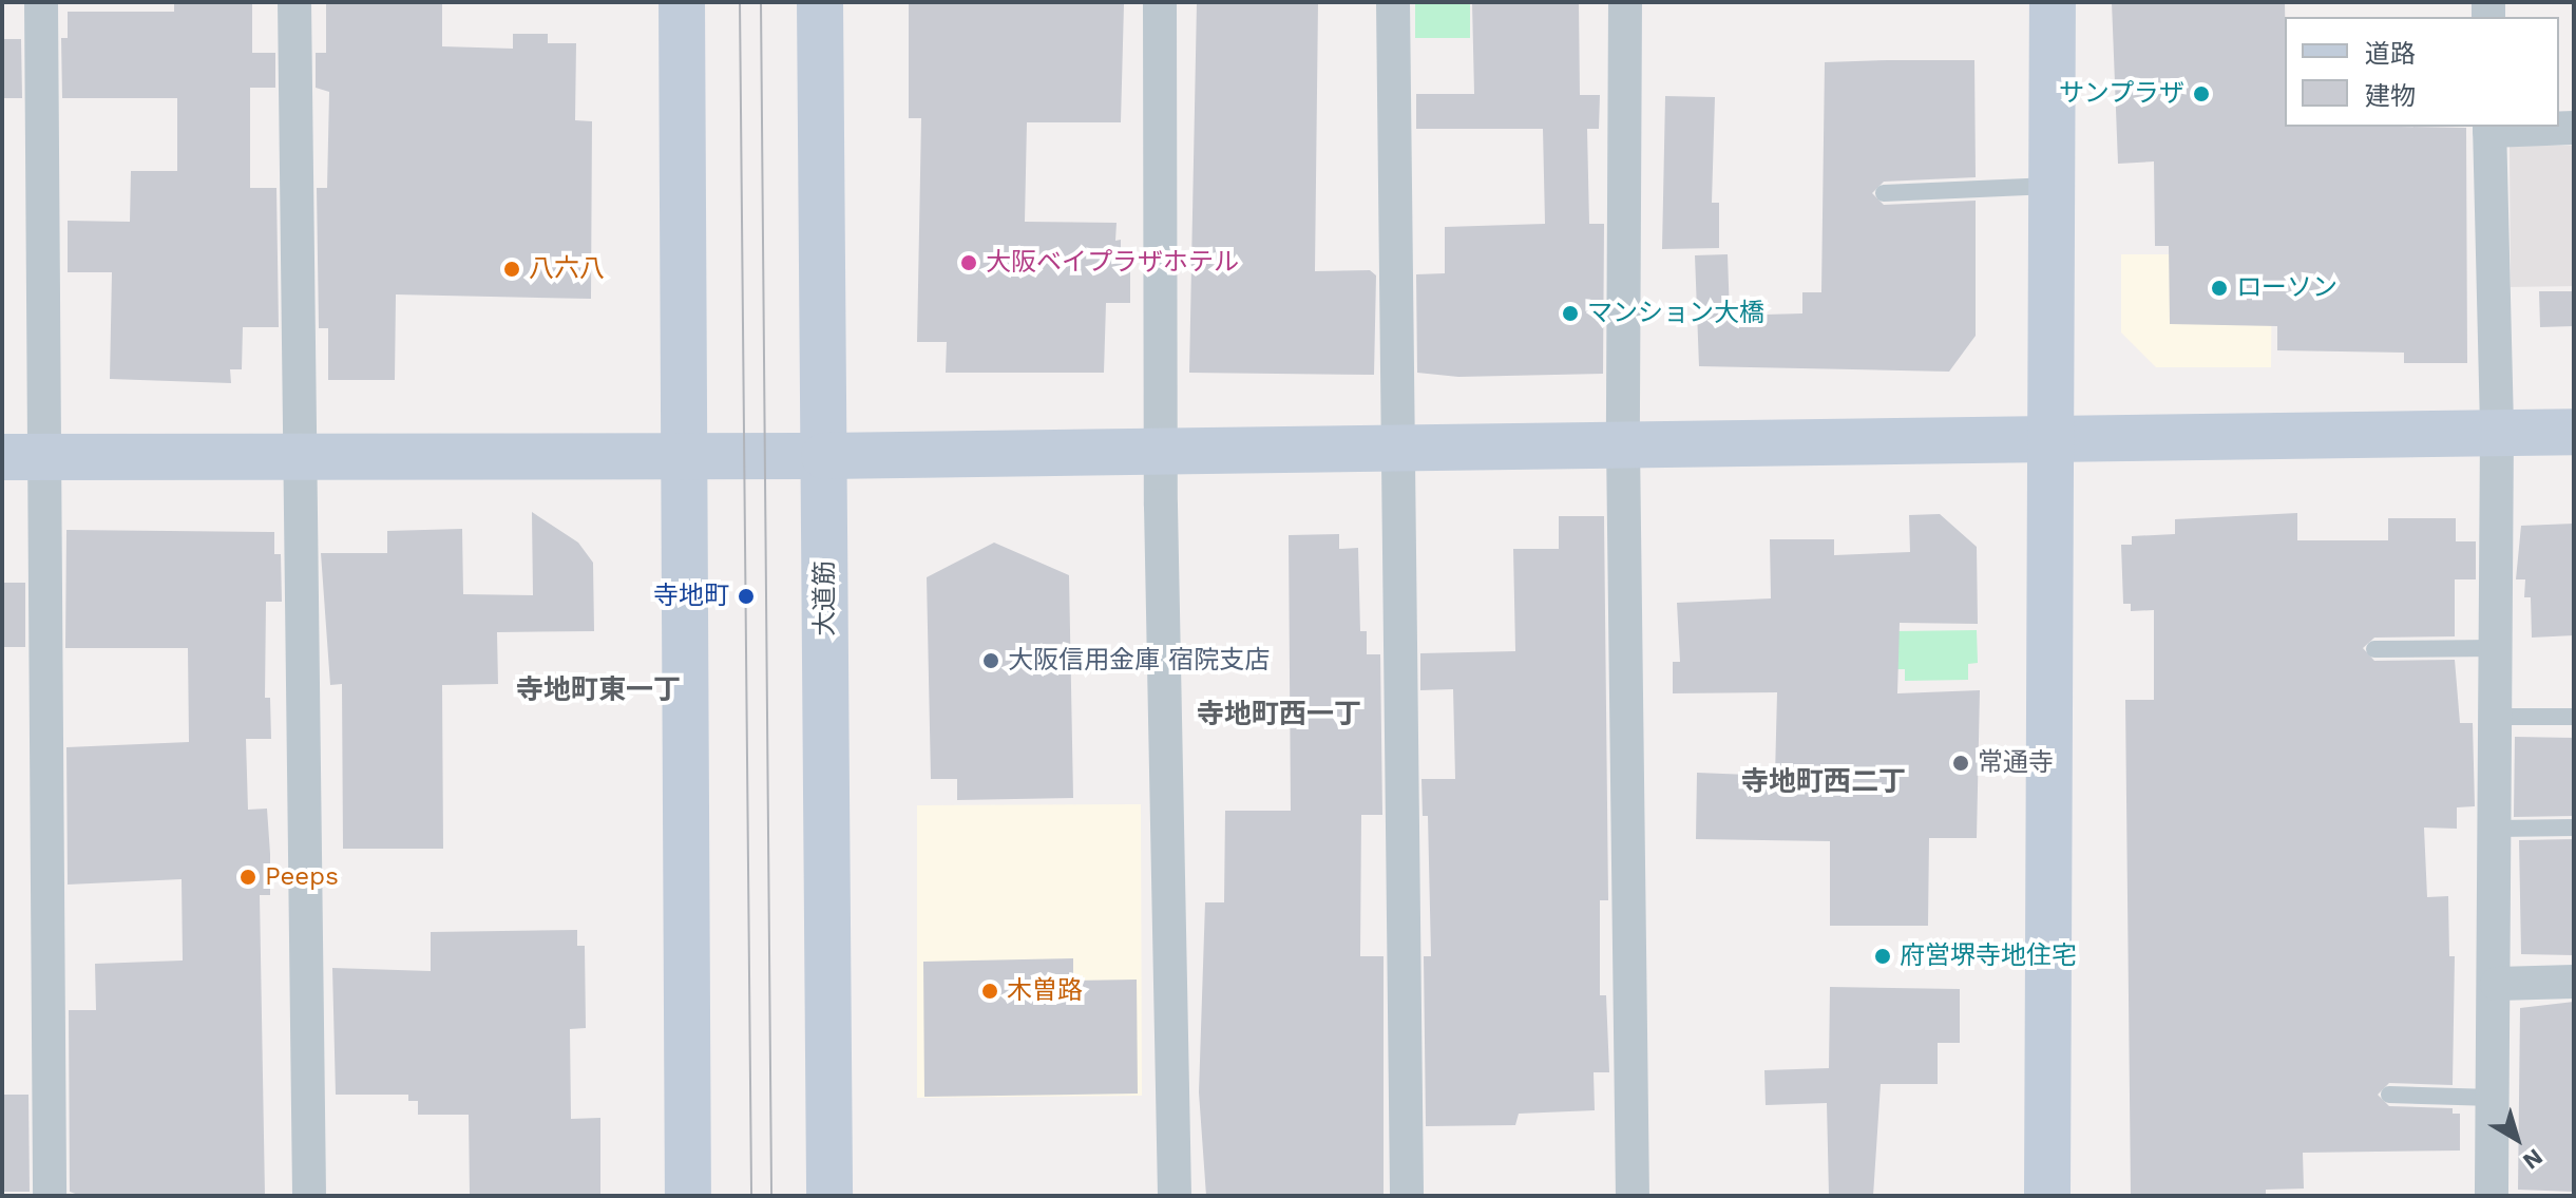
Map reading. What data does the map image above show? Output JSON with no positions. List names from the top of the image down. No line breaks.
{"streets":{"street":["大道筋"]},"districts":["寺地町東一丁","寺地町西一丁","寺地町西二丁"],"places":["サンプラザ","大阪ベイプラザホテル","八六八","ローソン","マンション大橋","寺地町","大阪信用金庫 宿院支店","常通寺","Peeps","府営堺寺地住宅","木曽路"],"legend":["道路","建物"],"north":"bottom right"}
